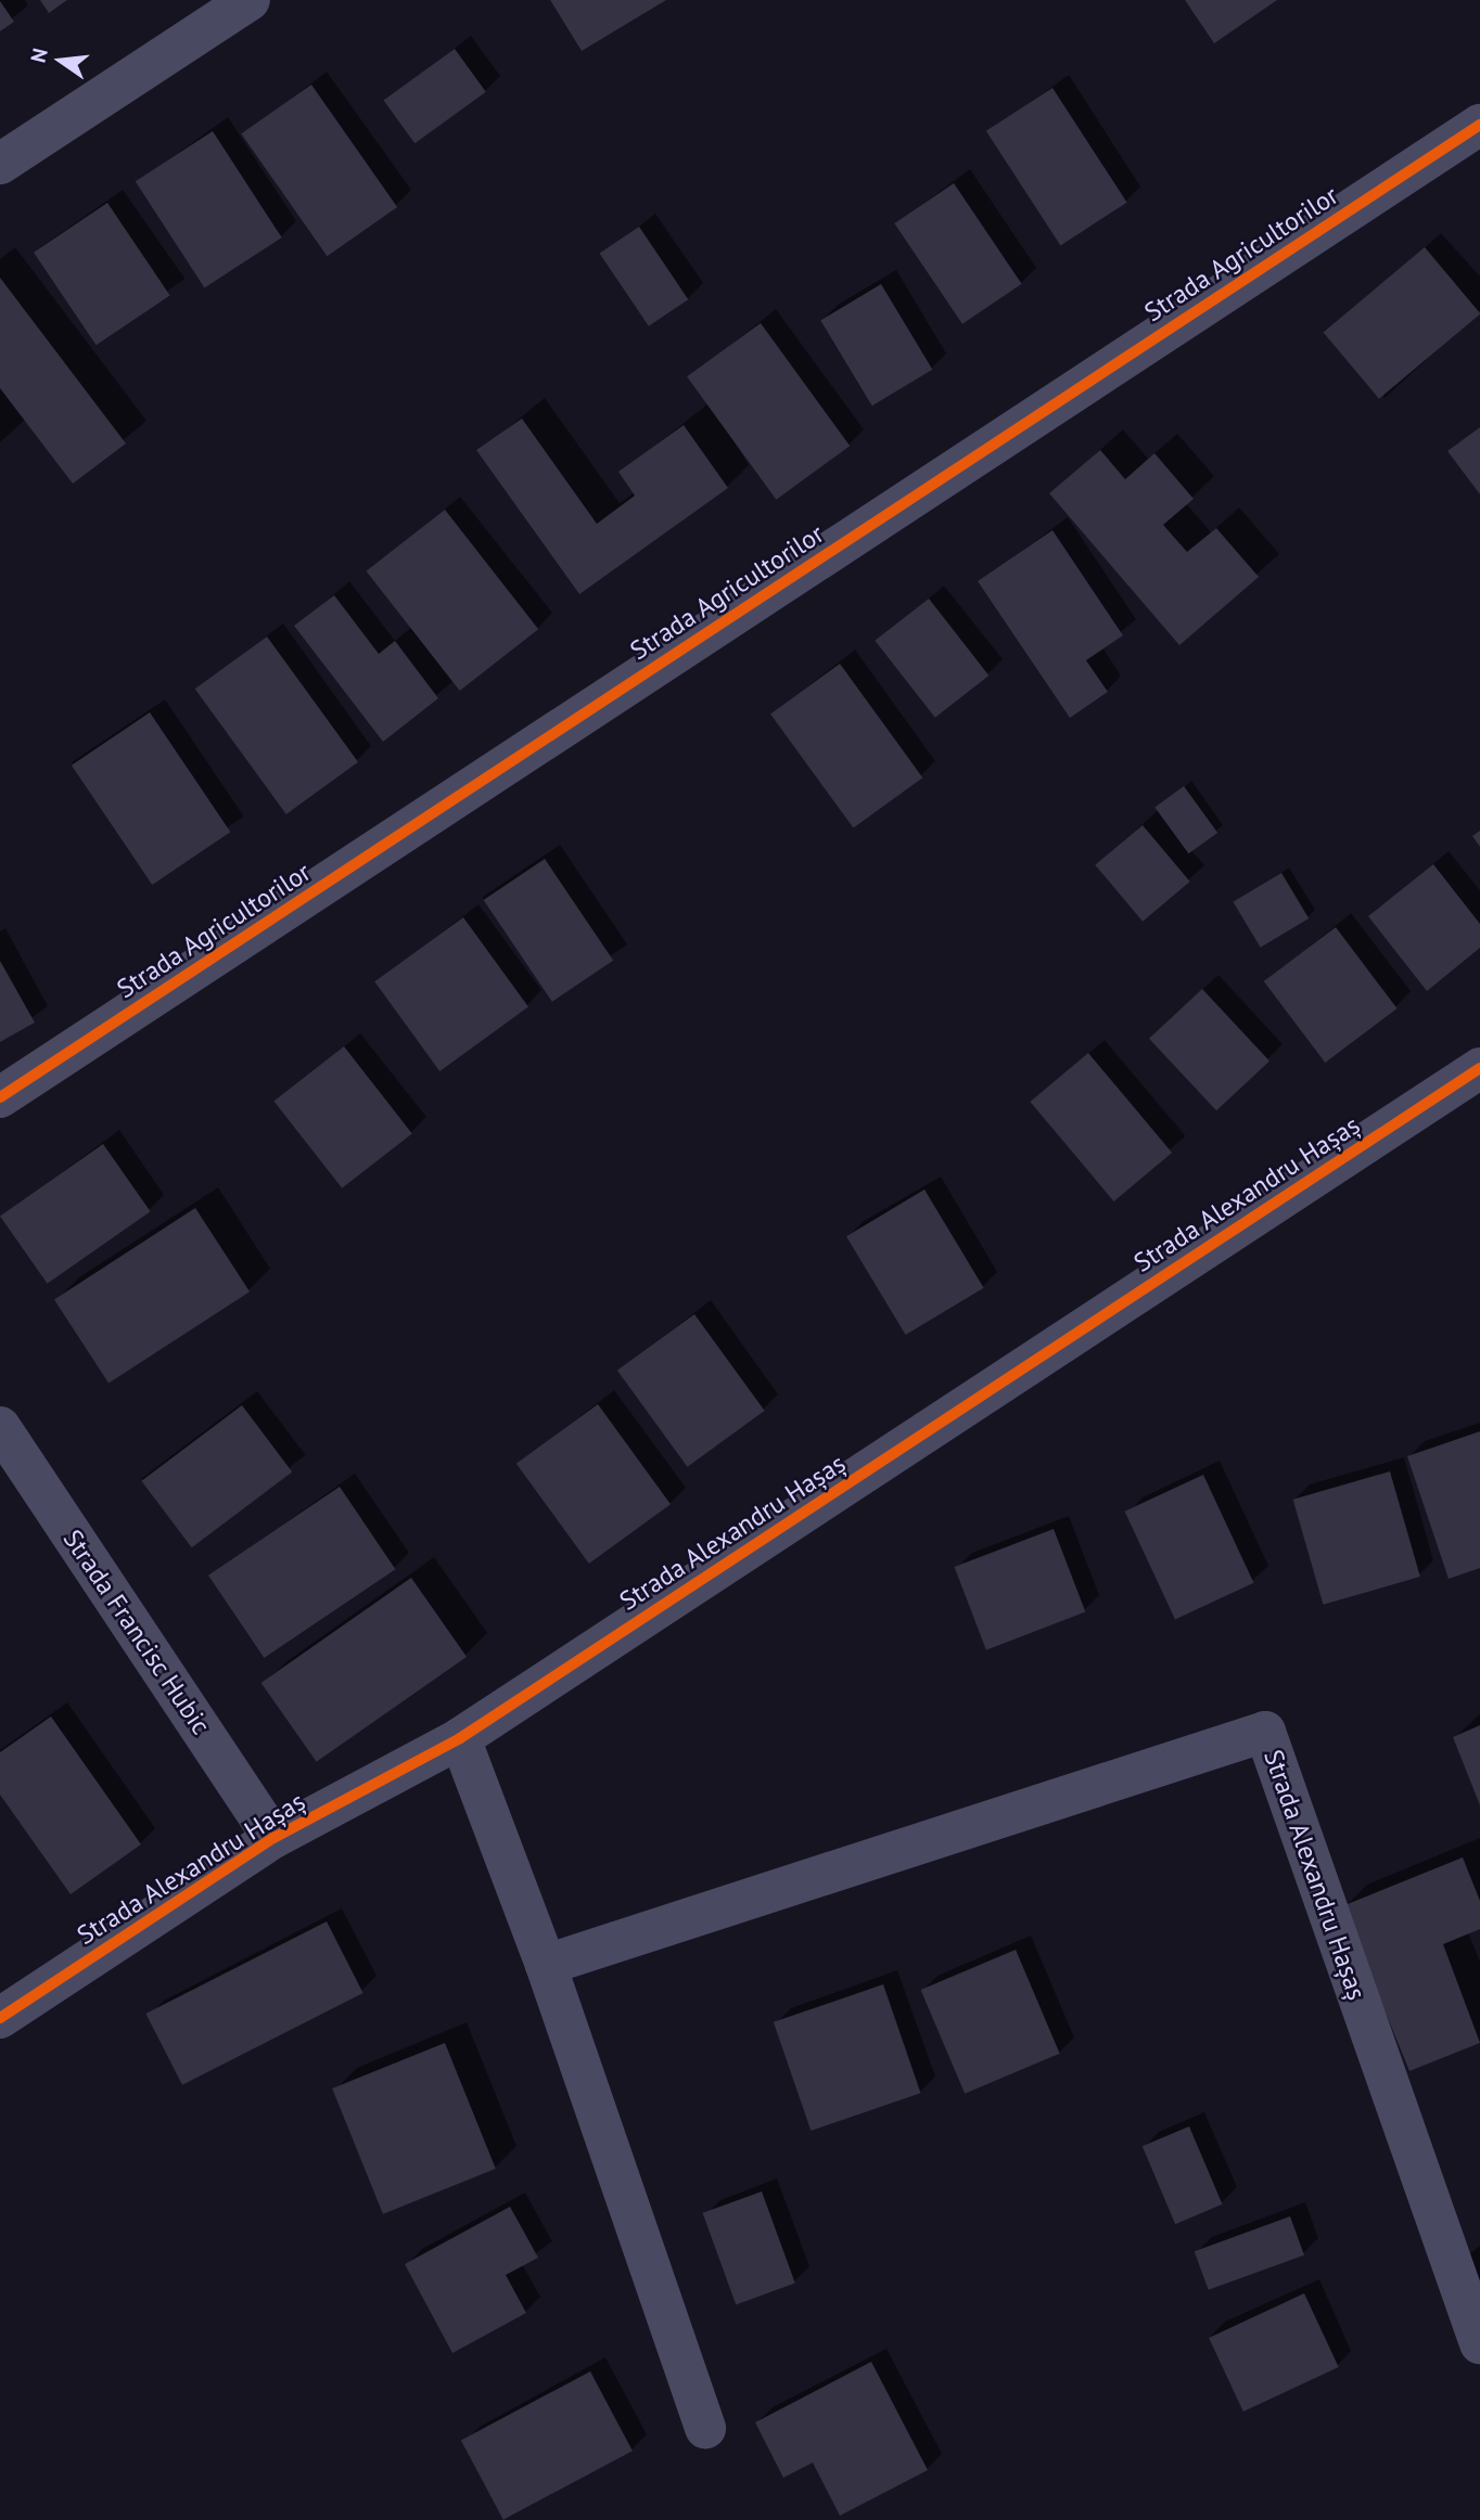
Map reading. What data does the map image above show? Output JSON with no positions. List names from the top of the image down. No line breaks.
{"streets":{"street":["Strada Agricultorilor","Strada Alexandru Hașaș","Strada Francisc Hubic"]},"crossings":[["Strada Alexandru Hașaș","Strada Francisc Hubic"]],"north":"left"}
